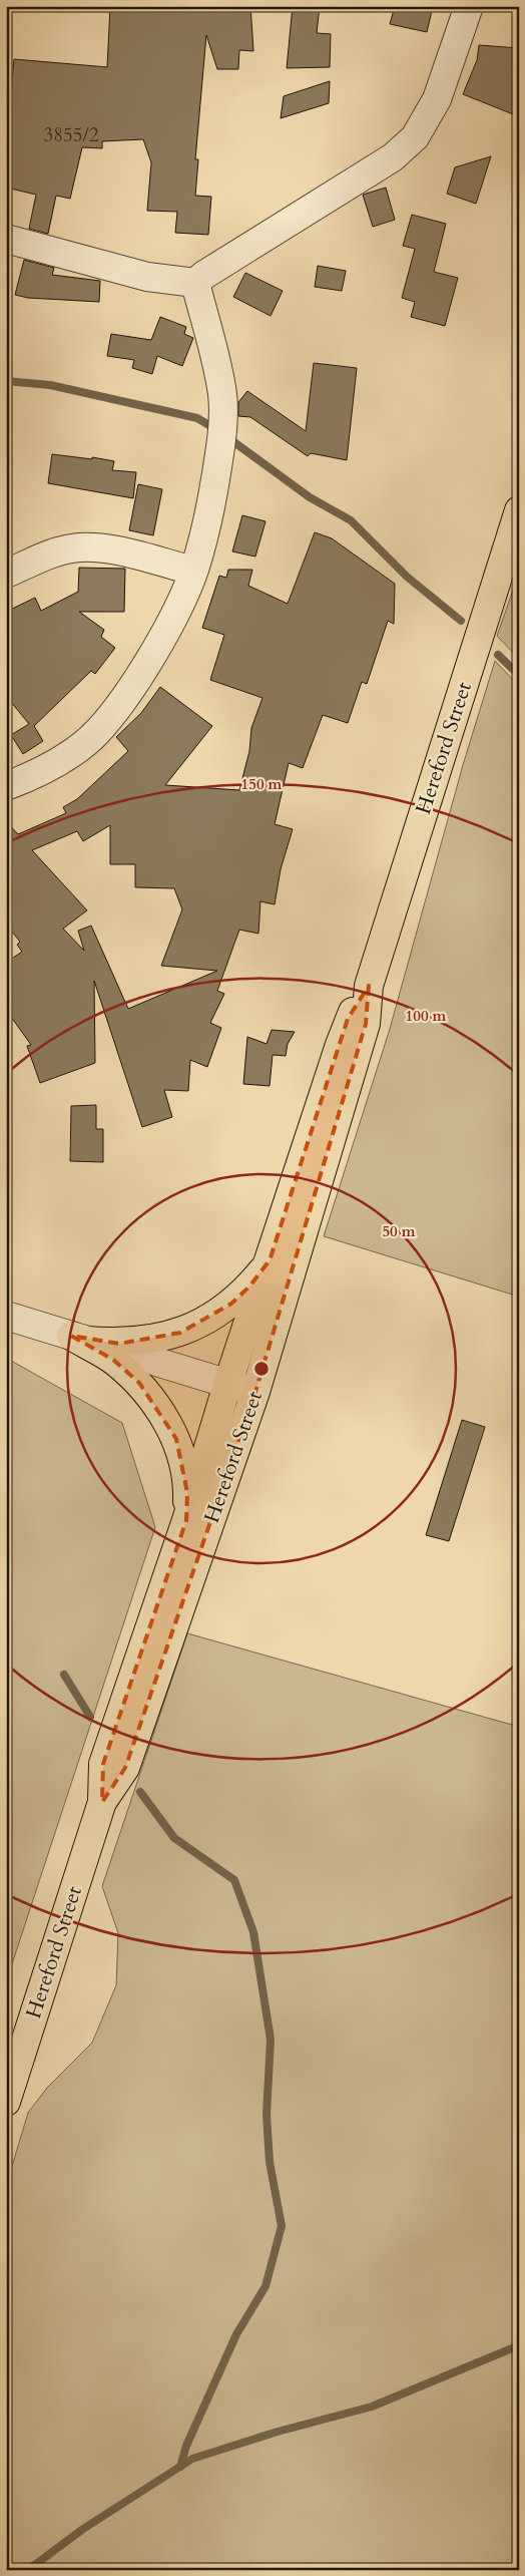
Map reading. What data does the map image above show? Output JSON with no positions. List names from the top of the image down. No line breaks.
{"streets":{"main road":["Hereford Street"]},"house_numbers":["3855/2"],"rings":["150 m","100 m","50 m"]}
